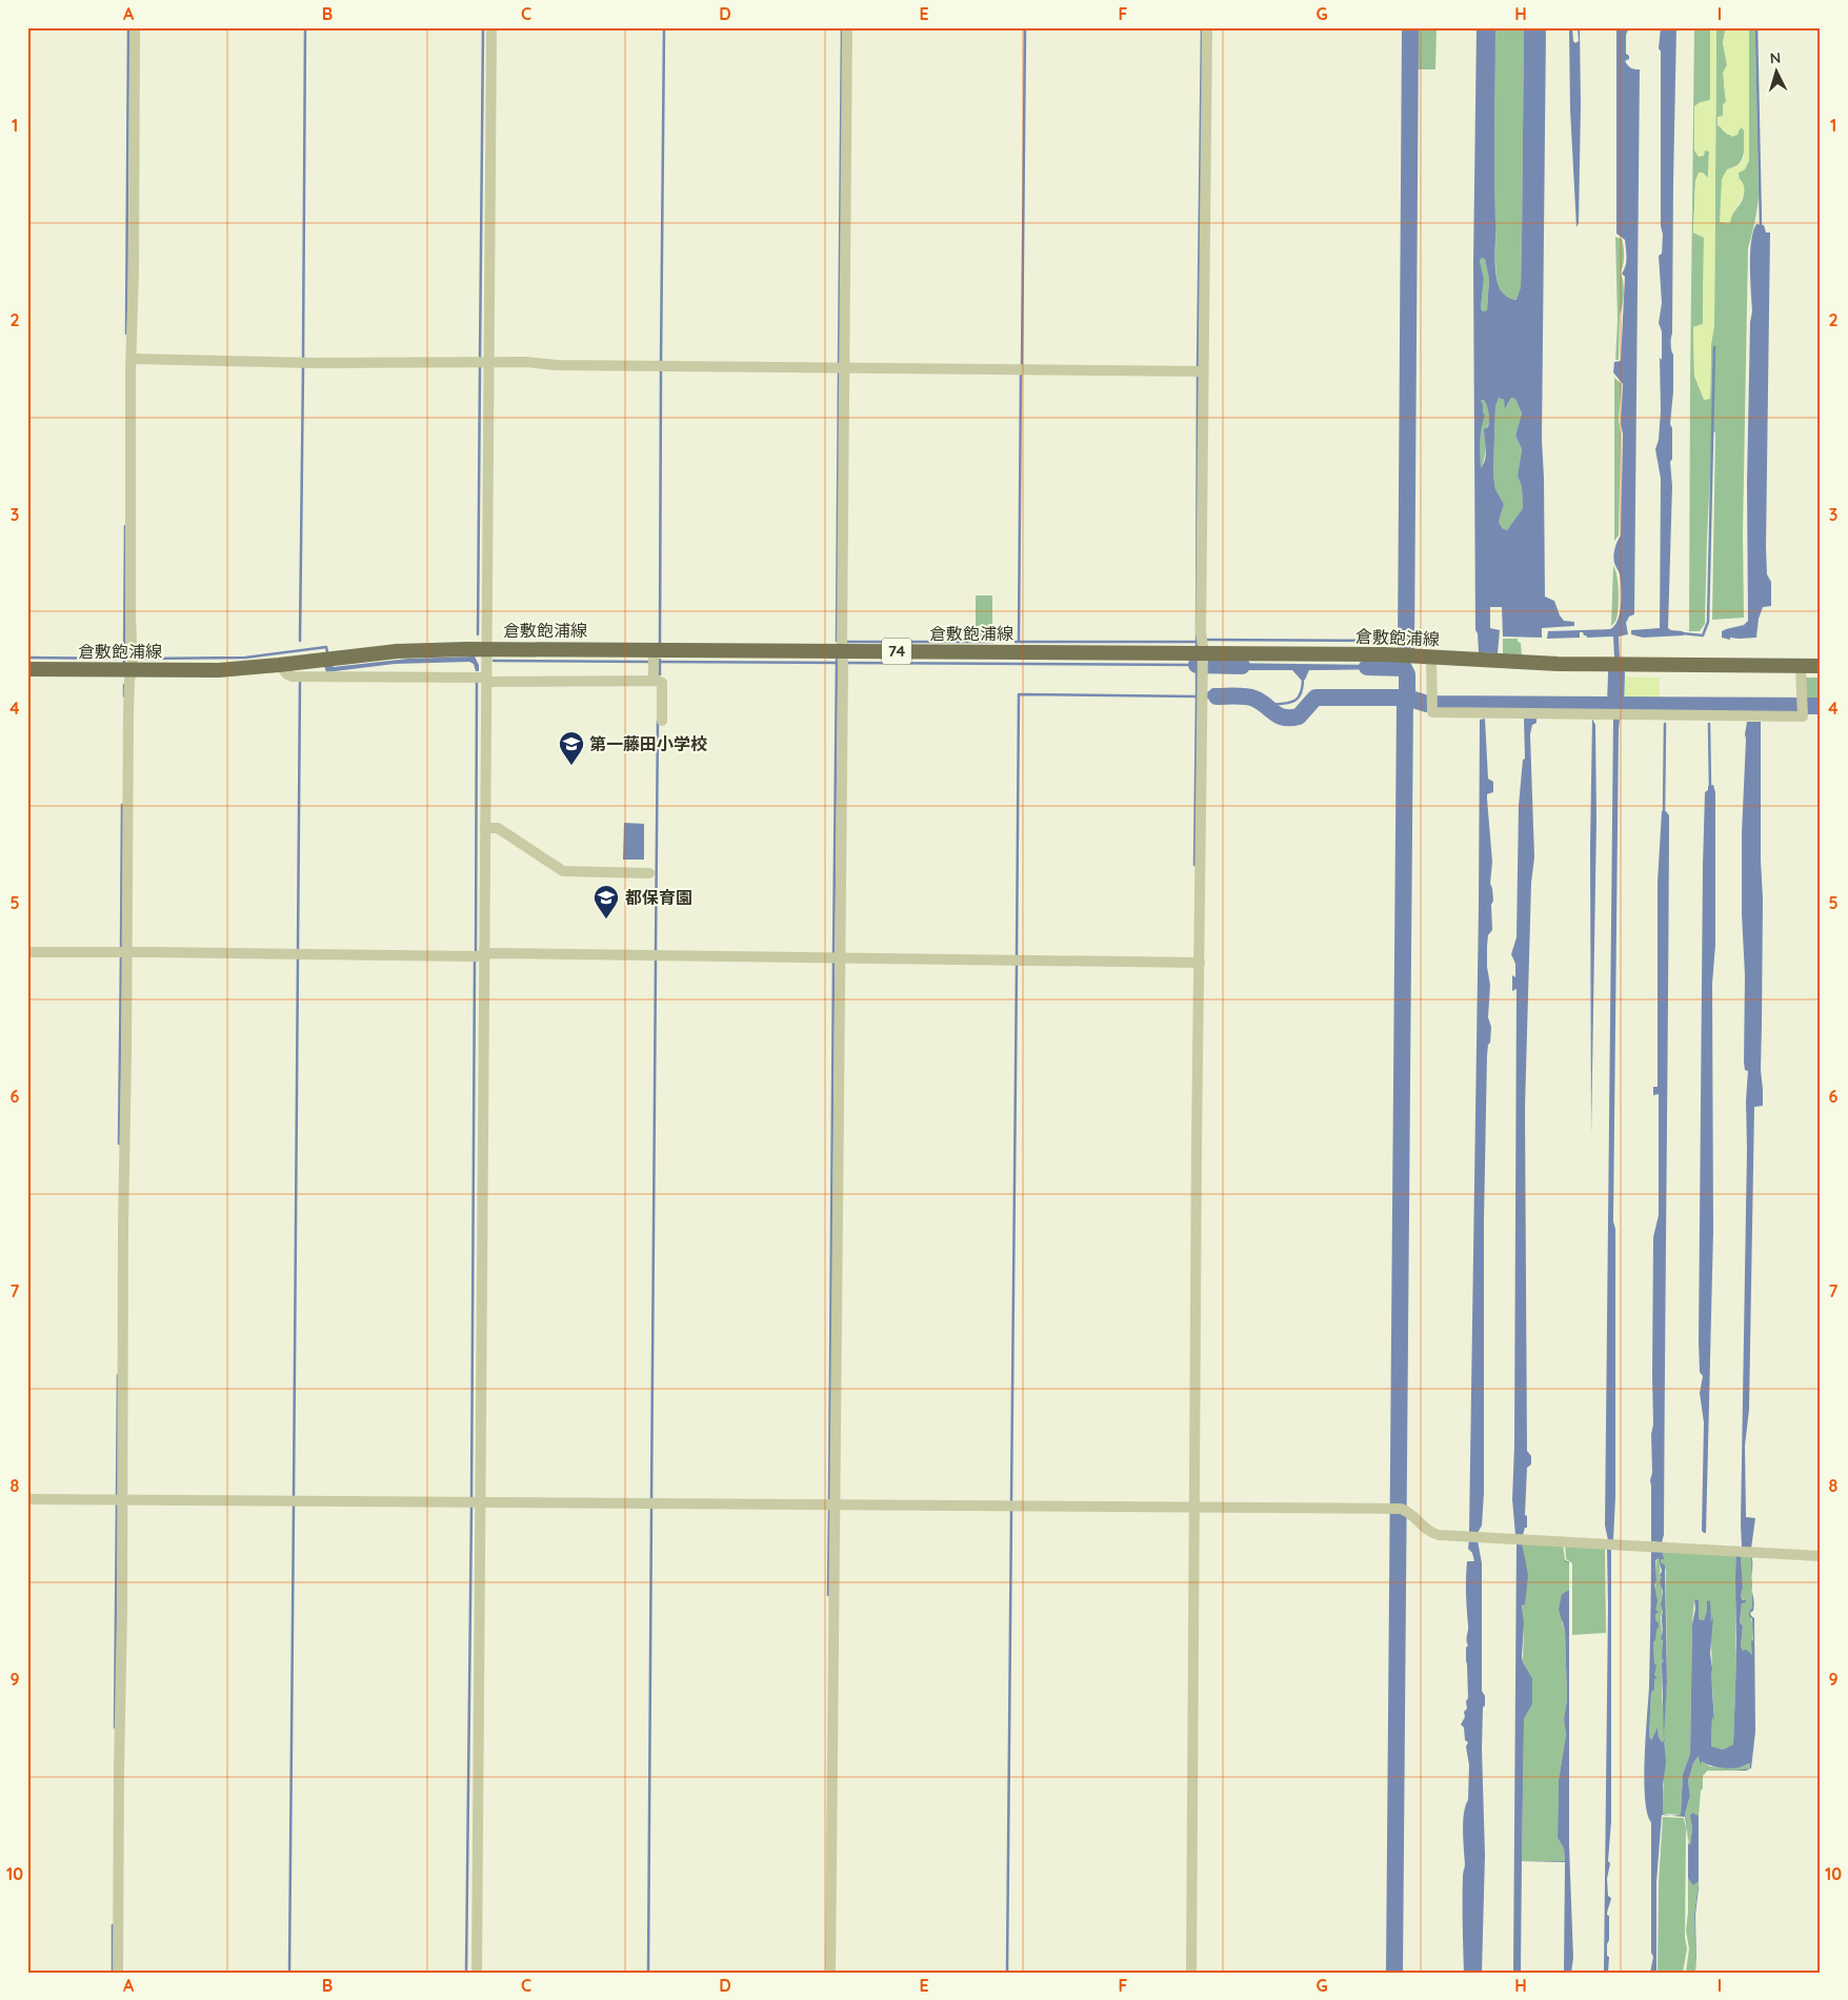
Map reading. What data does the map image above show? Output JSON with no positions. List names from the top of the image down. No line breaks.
{"streets":{"main road":["倉敷飽浦線","74"]},"places":{"school or university":["第一藤田小学校","都保育園"]},"north":"top","grid":{"columns":["A","B","C","D","E","F","G","H","I"],"rows":["1","2","3","4","5","6","7","8","9","10"]}}
